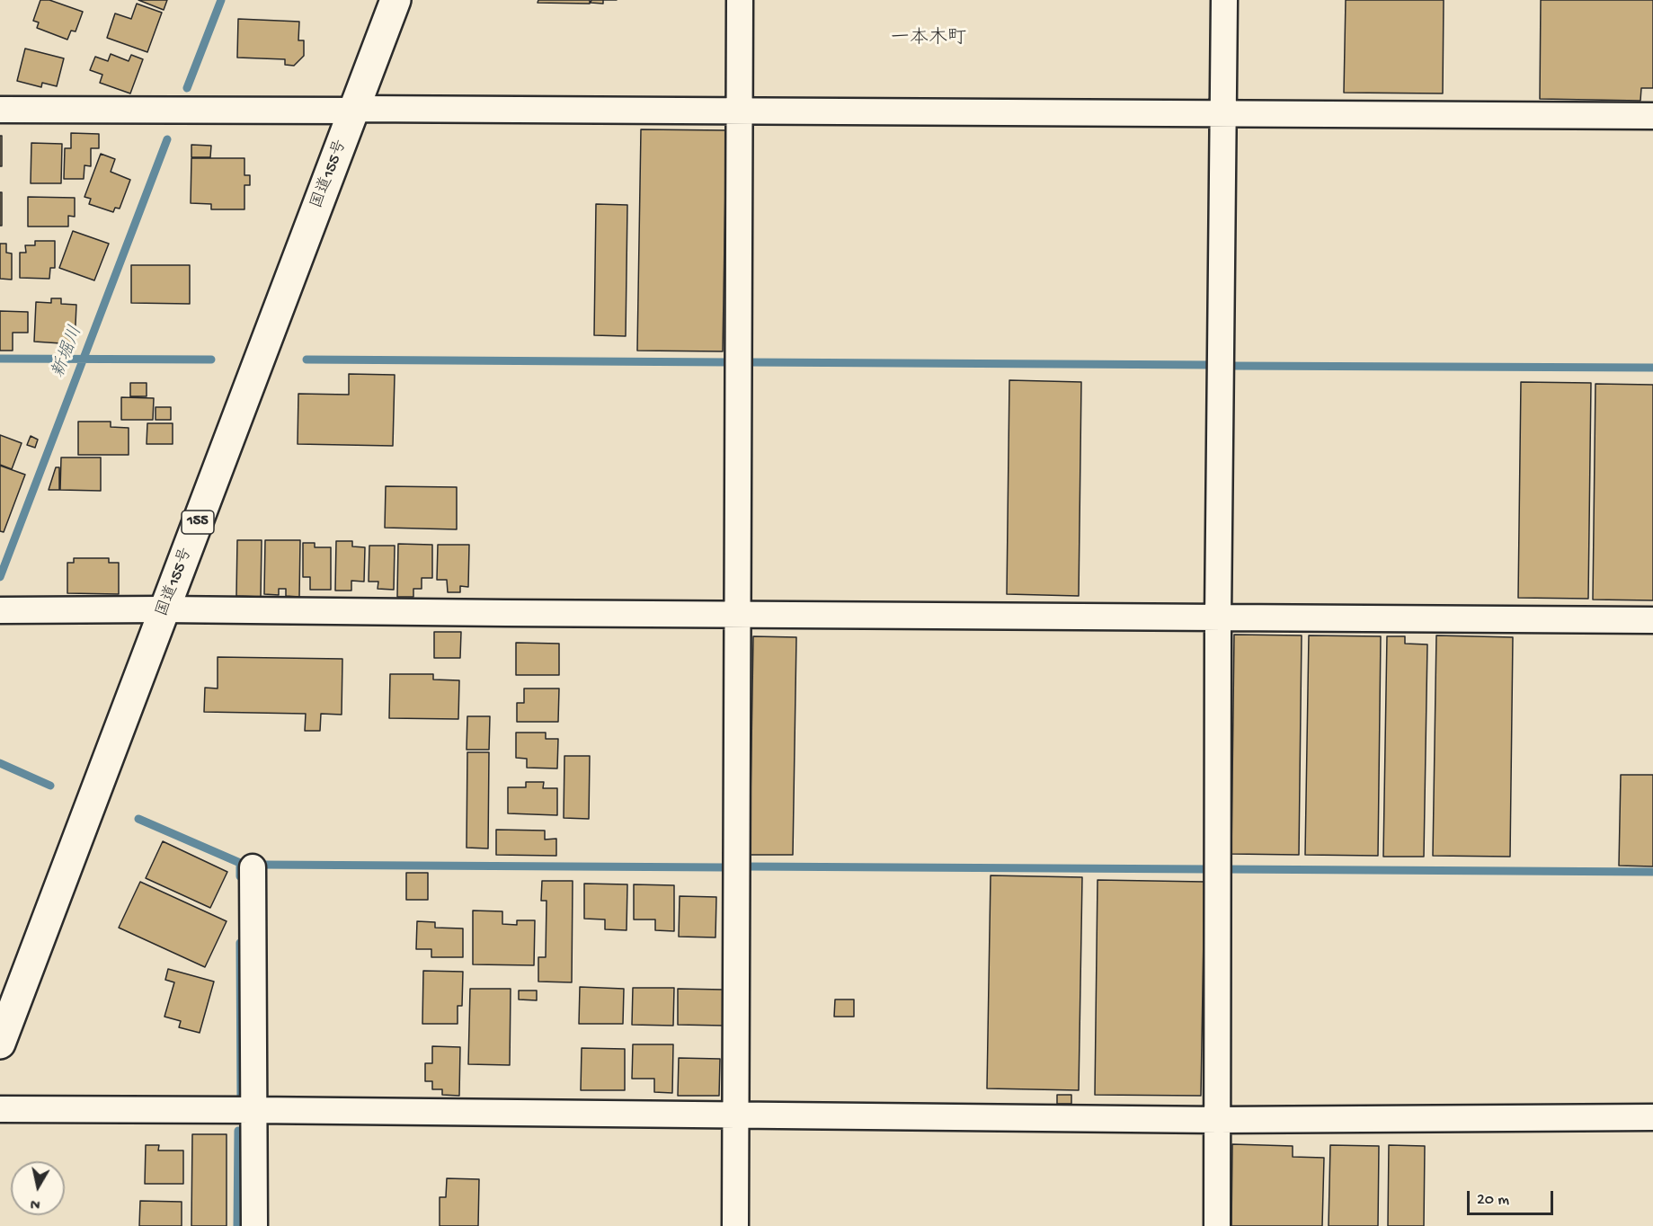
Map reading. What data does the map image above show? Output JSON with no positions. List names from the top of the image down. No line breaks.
{"streets":{"highway":["国道155号","155"]},"districts":["一本木町"],"water":["新堀川"],"scale_bar":"20 m","north":"bottom"}
